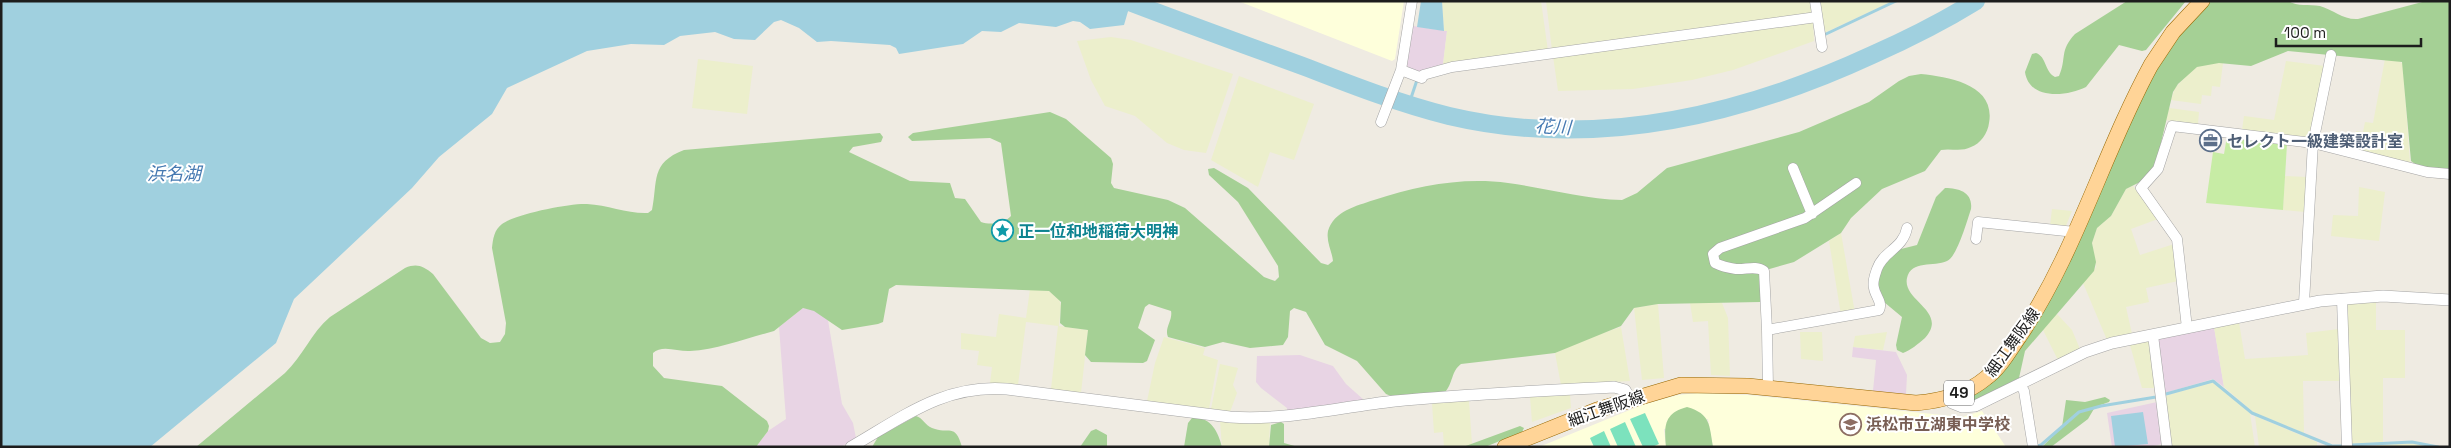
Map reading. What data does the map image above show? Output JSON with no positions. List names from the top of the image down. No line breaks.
{"streets":{"main road":["細江舞阪線","49"]},"water":["花川","浜名湖"],"places":{"office":["セレクト一級建築設計室"],"place":["正一位和地稲荷大明神"],"school or university":["浜松市立湖東中学校"]},"scale_bar":"100 m"}
